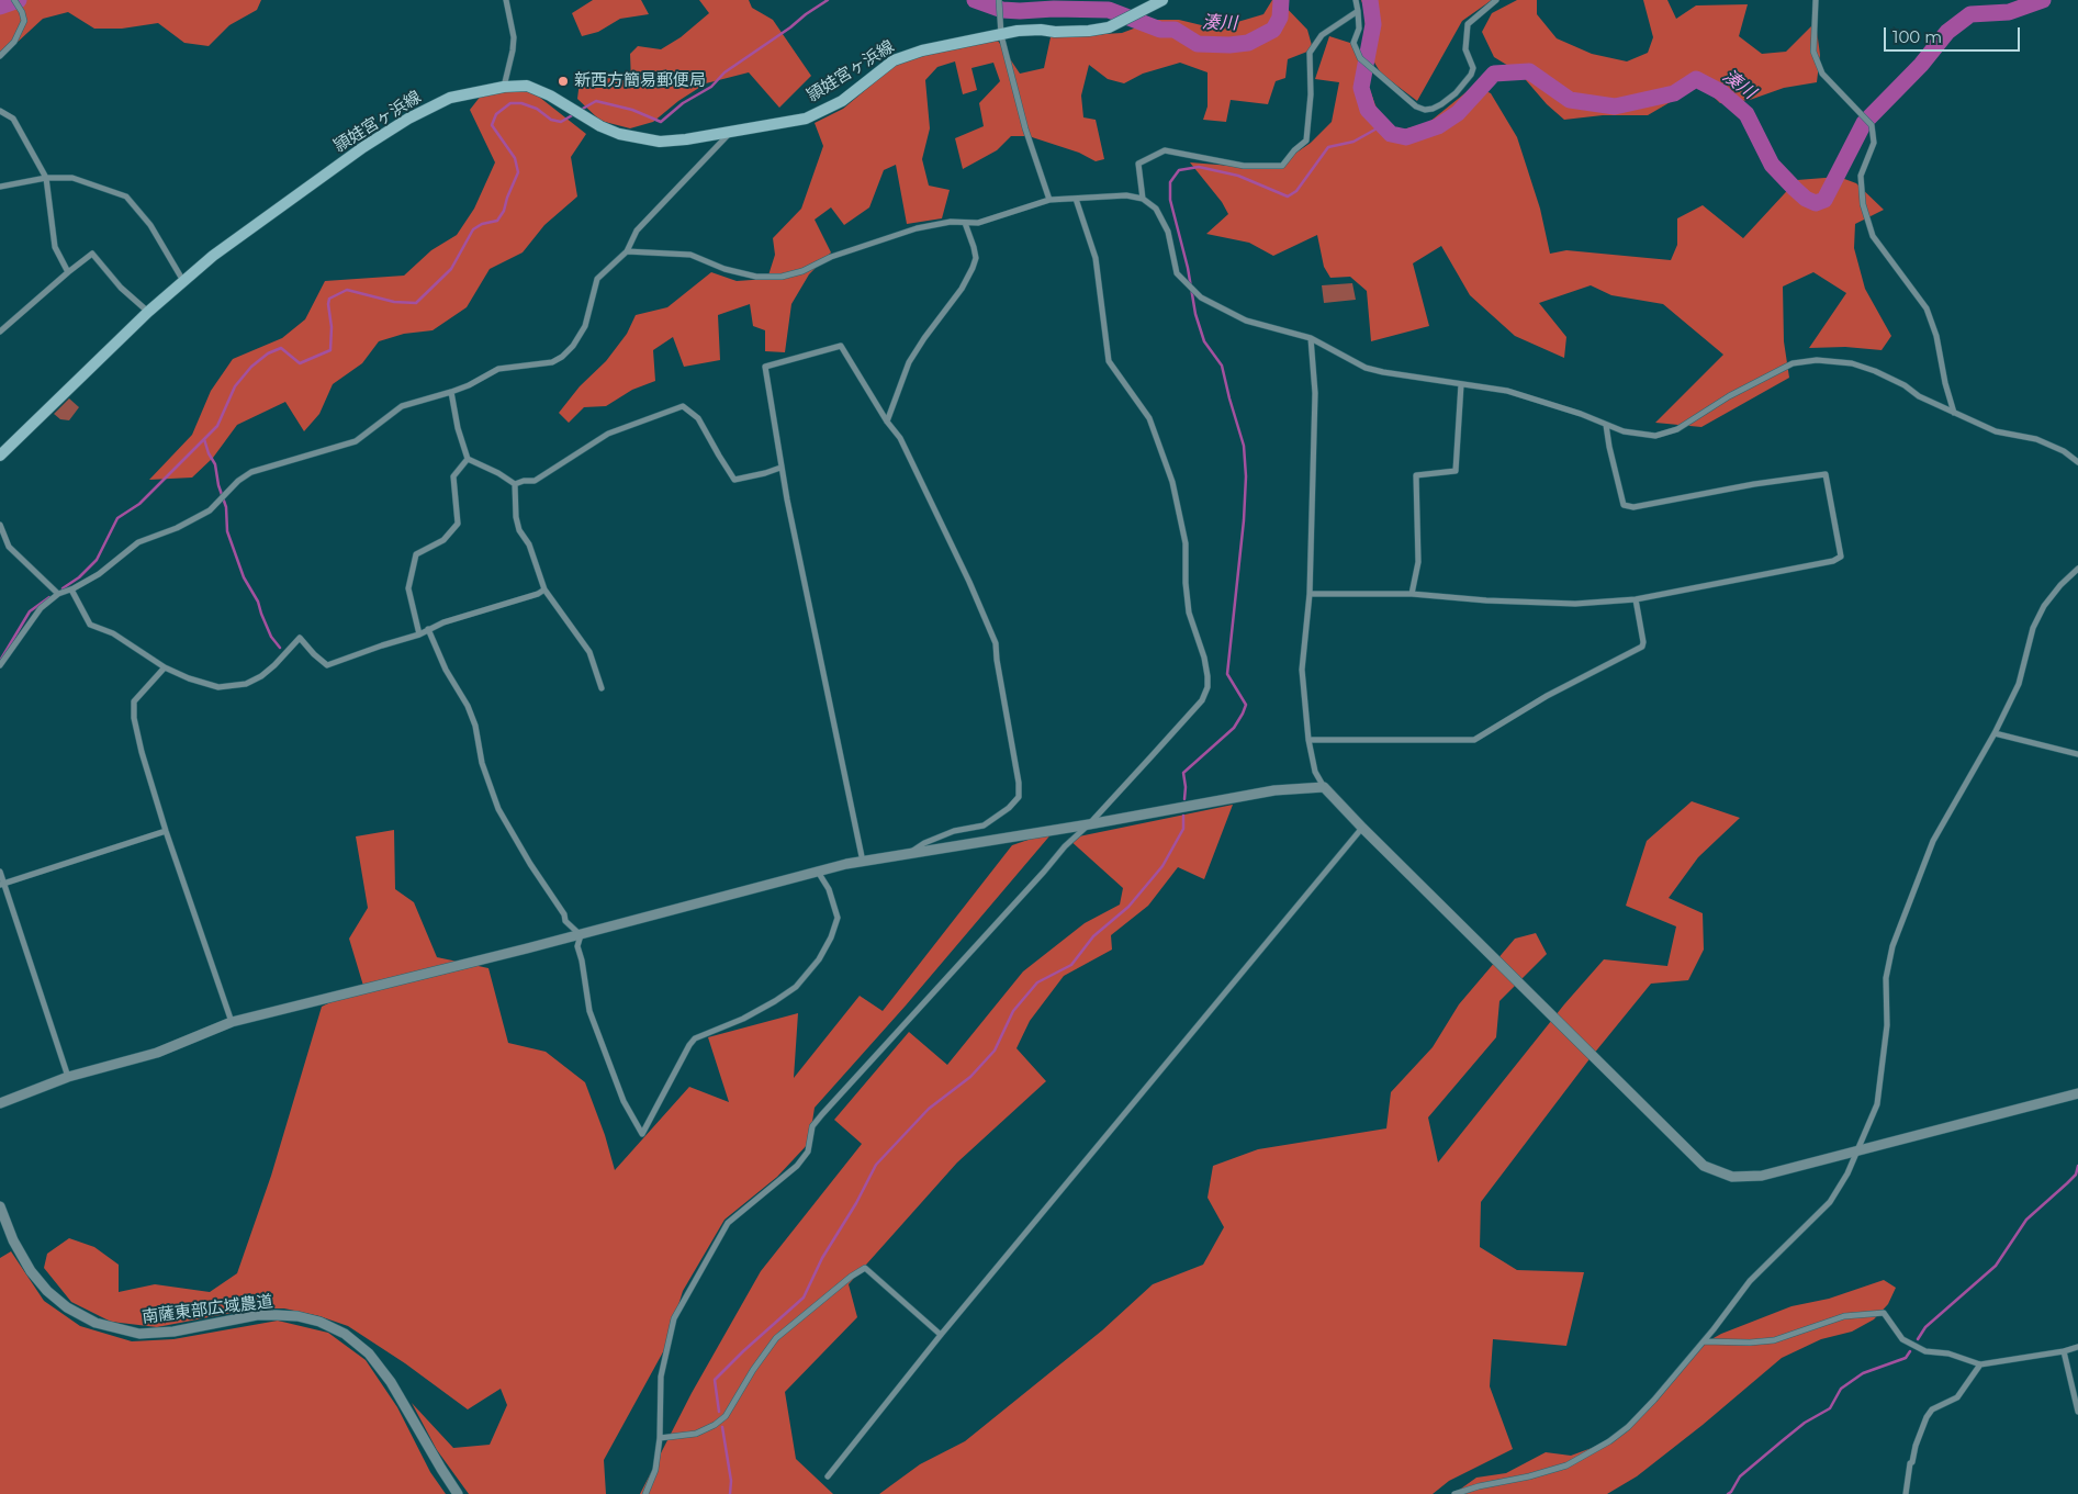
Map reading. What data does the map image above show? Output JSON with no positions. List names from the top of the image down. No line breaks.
{"streets":{"main road":["頴娃宮ヶ浜線"],"street":["南薩東部広域農道"]},"water":["湊川"],"places":["新西方簡易郵便局"],"scale_bar":"100 m"}
